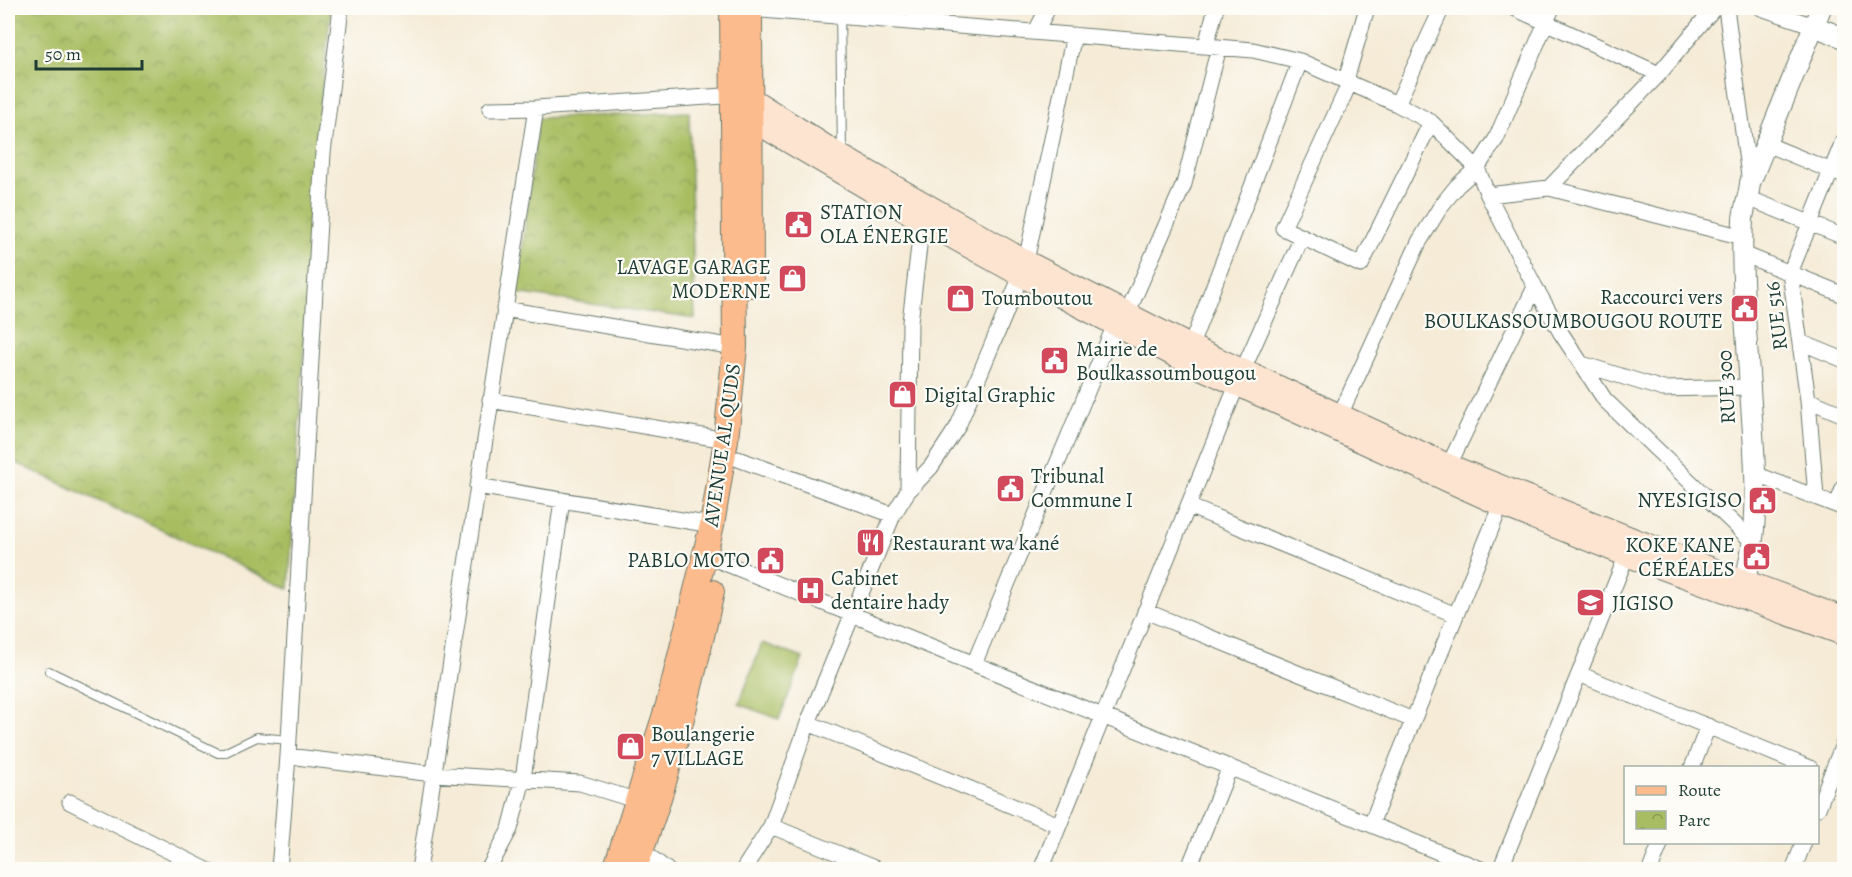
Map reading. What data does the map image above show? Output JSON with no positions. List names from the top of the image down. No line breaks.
{"streets":{"main road":["AVENUE AL QUDS"],"street":["RUE 516","RUE 300"]},"places":{"public building":["STATION OLA ÉNERGIE","Raccourci vers BOULKASSOUMBOUGOU ROUTE","Mairie de Boulkassoumbougou","Tribunal Commune I","NYESIGISO","KOKE KANE CÉRÉALES","PABLO MOTO"],"shop":["LAVAGE GARAGE MODERNE","Toumboutou","Digital Graphic","Boulangerie 7 VILLAGE"],"restaurant":["Restaurant wa kané"],"hospital":["Cabinet dentaire hady"],"school or university":["JIGISO"]},"legend":["Route","Parc"],"scale_bar":"50 m"}
